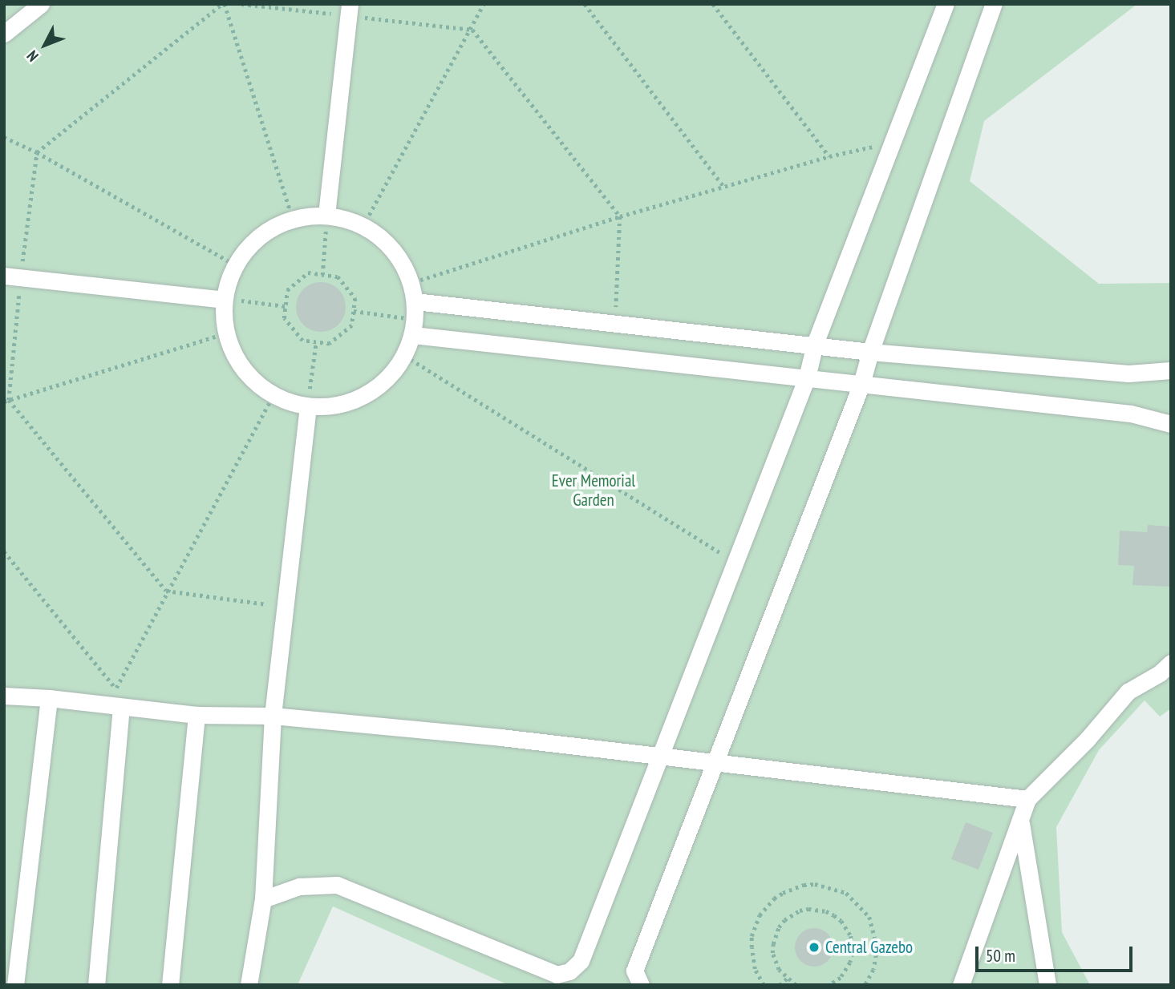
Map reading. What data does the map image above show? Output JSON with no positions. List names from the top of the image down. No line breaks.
{"parks":["Ever Memorial Garden"],"places":["Central Gazebo"],"scale_bar":"50 m","north":"bottom left"}
